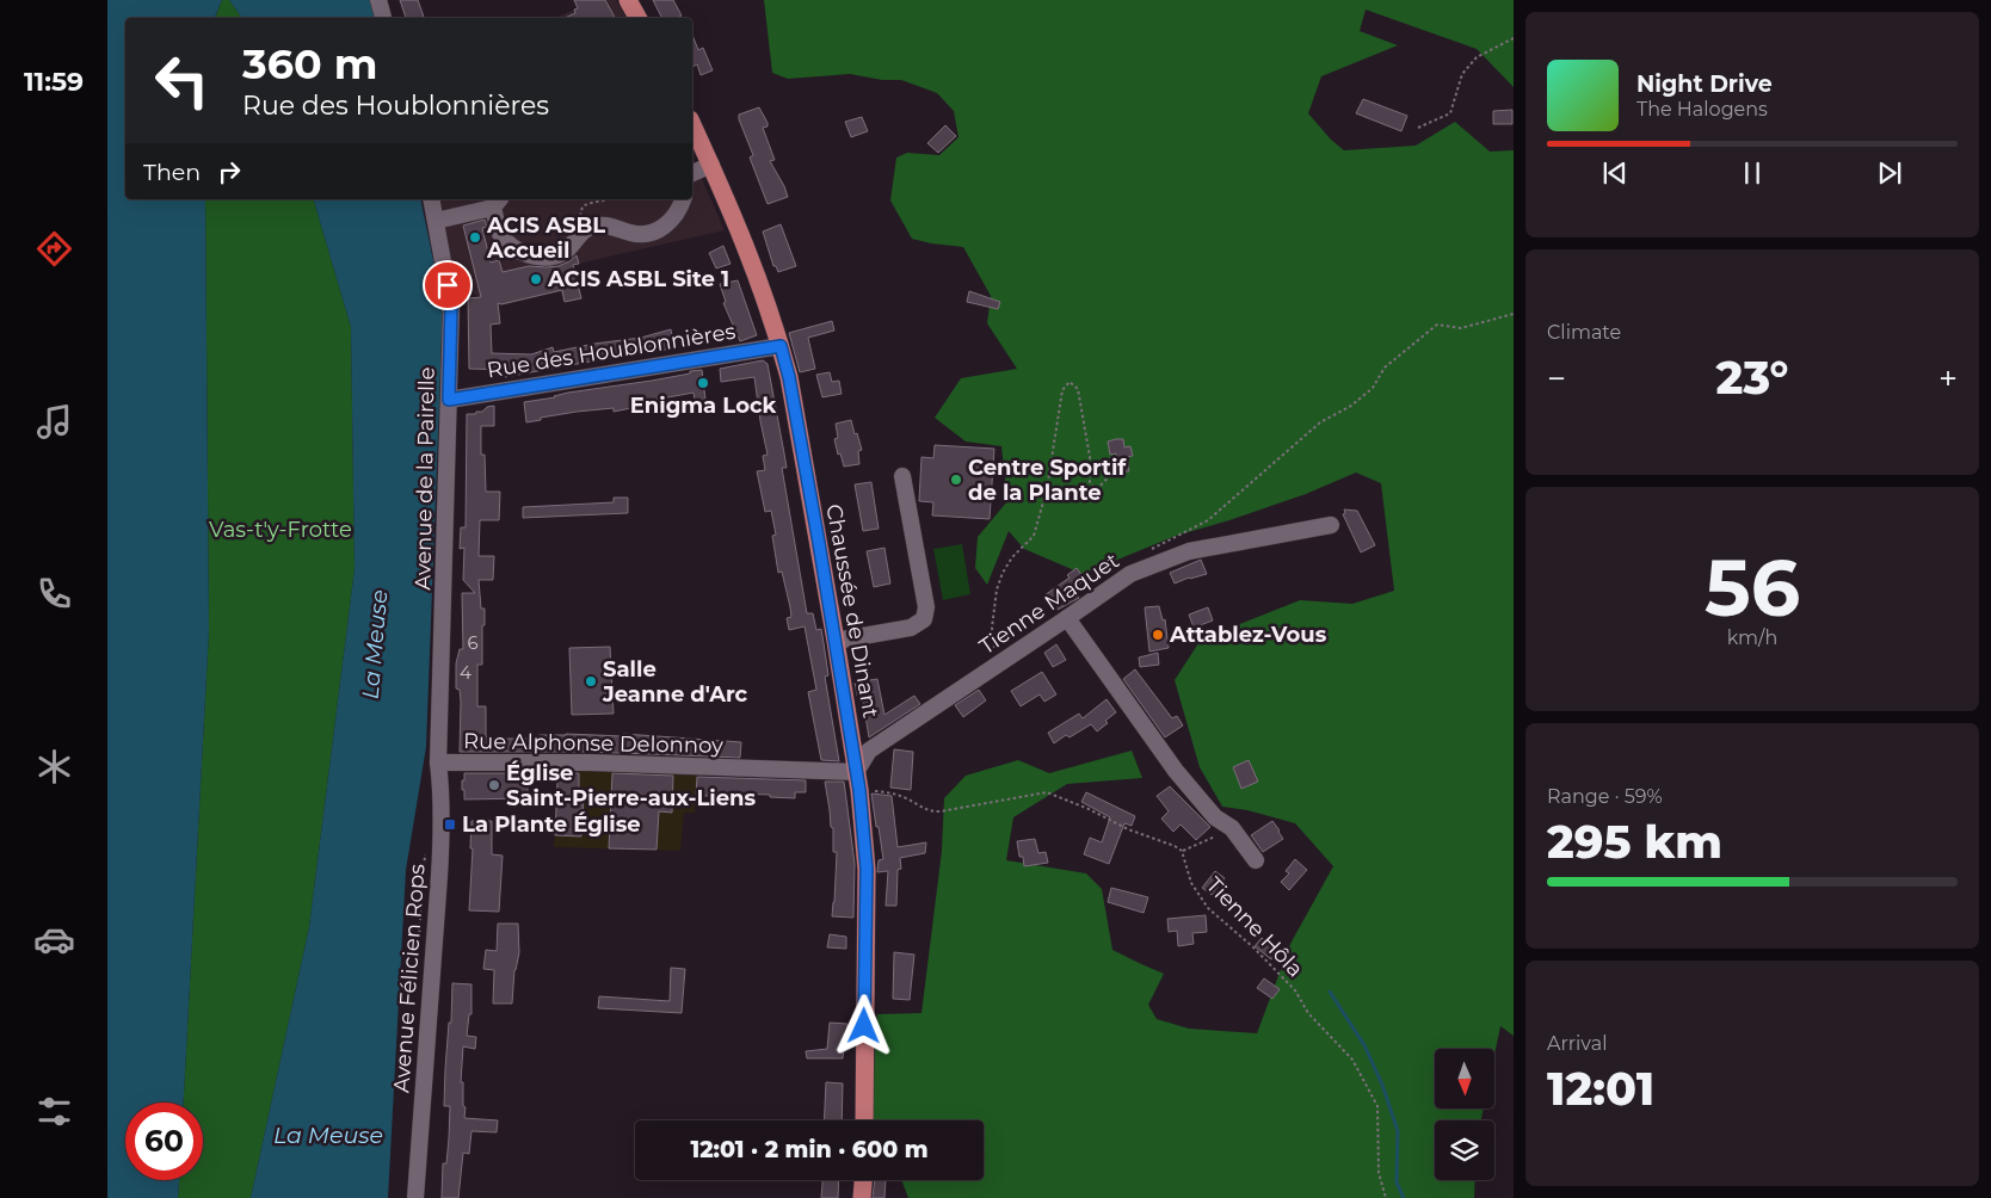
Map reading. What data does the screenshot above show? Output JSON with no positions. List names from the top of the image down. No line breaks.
{"streets":{"main road":["Chaussée de Dinant"],"street":["Rue des Houblonnières","Avenue de la Pairelle","Tienne Maquet","Rue Alphonse Delonnoy","Avenue Félicien Rops"],"path":["Tienne Hôla"]},"crossings":[["Rue des Houblonnières","Avenue de la Pairelle"],["Rue des Houblonnières","Chaussée de Dinant"],["Avenue de la Pairelle","Rue Alphonse Delonnoy"],["Avenue de la Pairelle","Avenue Félicien Rops"],["Tienne Maquet","Chaussée de Dinant"],["Tienne Maquet","Rue Alphonse Delonnoy"],["Chaussée de Dinant","Rue Alphonse Delonnoy"],["Rue Alphonse Delonnoy","Avenue Félicien Rops"]],"water":["La Meuse"],"parks":["Vas-t'y-Frotte"],"places":{"other":["ACIS ASBL Accueil","ACIS ASBL Site 1","Enigma Lock","Centre Sportif de la Plante","Attablez-Vous","Salle Jeanne d'Arc","Église Saint-Pierre-aux-Liens"],"transit":["La Plante Église"]},"house_numbers":["6","4"],"north":"bottom","page":{"tabs":"11:59","turn":["360 m","Rue des Houblonnières"],"song":["Night Drive","The Halogens"],"then":"Then","tile":["Climate",["56","km/h"],["Range · 59%","295 km"],["Arrival","12:01"]],"heat":["−","23°","+"],"limit":"60","trip":"12:01 · 2 min · 600 m"}}
